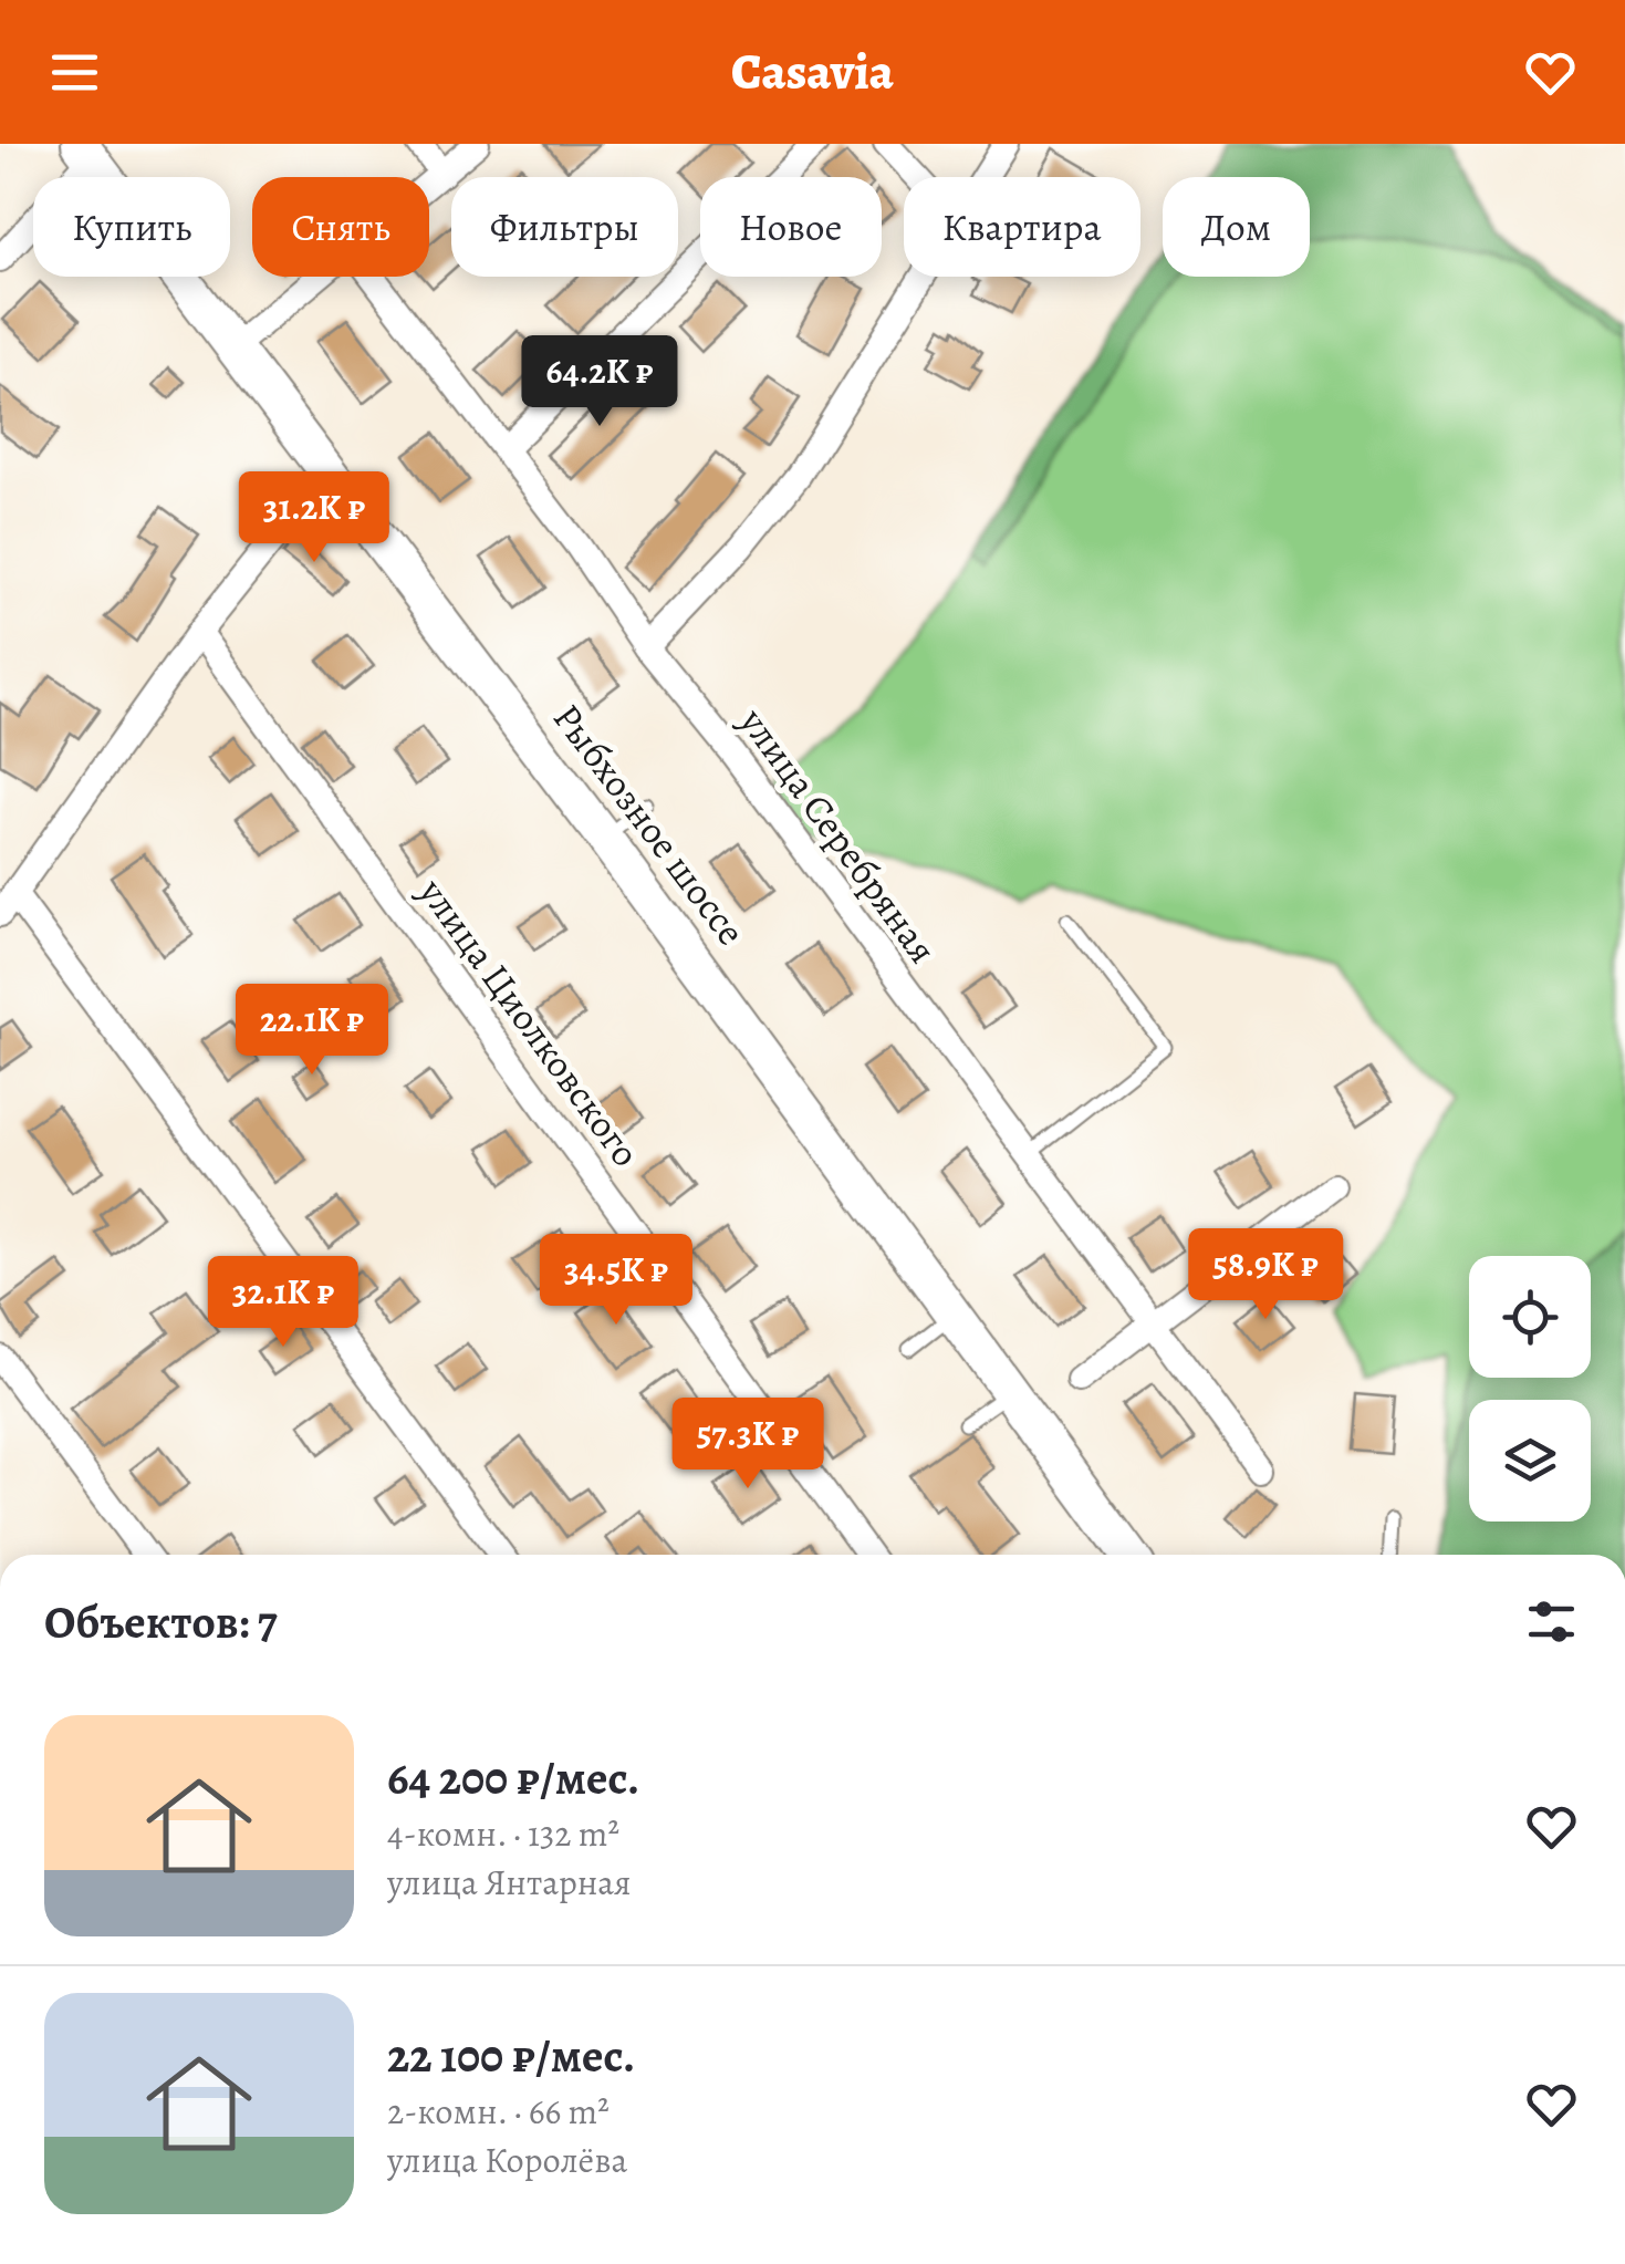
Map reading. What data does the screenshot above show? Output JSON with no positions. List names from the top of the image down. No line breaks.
{"streets":{"street":["Рыбхозное шоссе","улица Серебряная","улица Циолковского"]},"page":{"header":"Casavia","chip":["Купить","Снять","Фильтры","Новое","Квартира","Дом"],"price":["64.2K ₽","31.2K ₽","22.1K ₽","58.9K ₽","34.5K ₽","32.1K ₽","57.3K ₽"],"heading":"Объектов: 7","list":[{"name":"64 200 ₽/мес.","note":"4-комн. · 132 m² · улица Янтарная"},{"name":"22 100 ₽/мес.","note":"2-комн. · 66 m² · улица Королёва"}]}}
